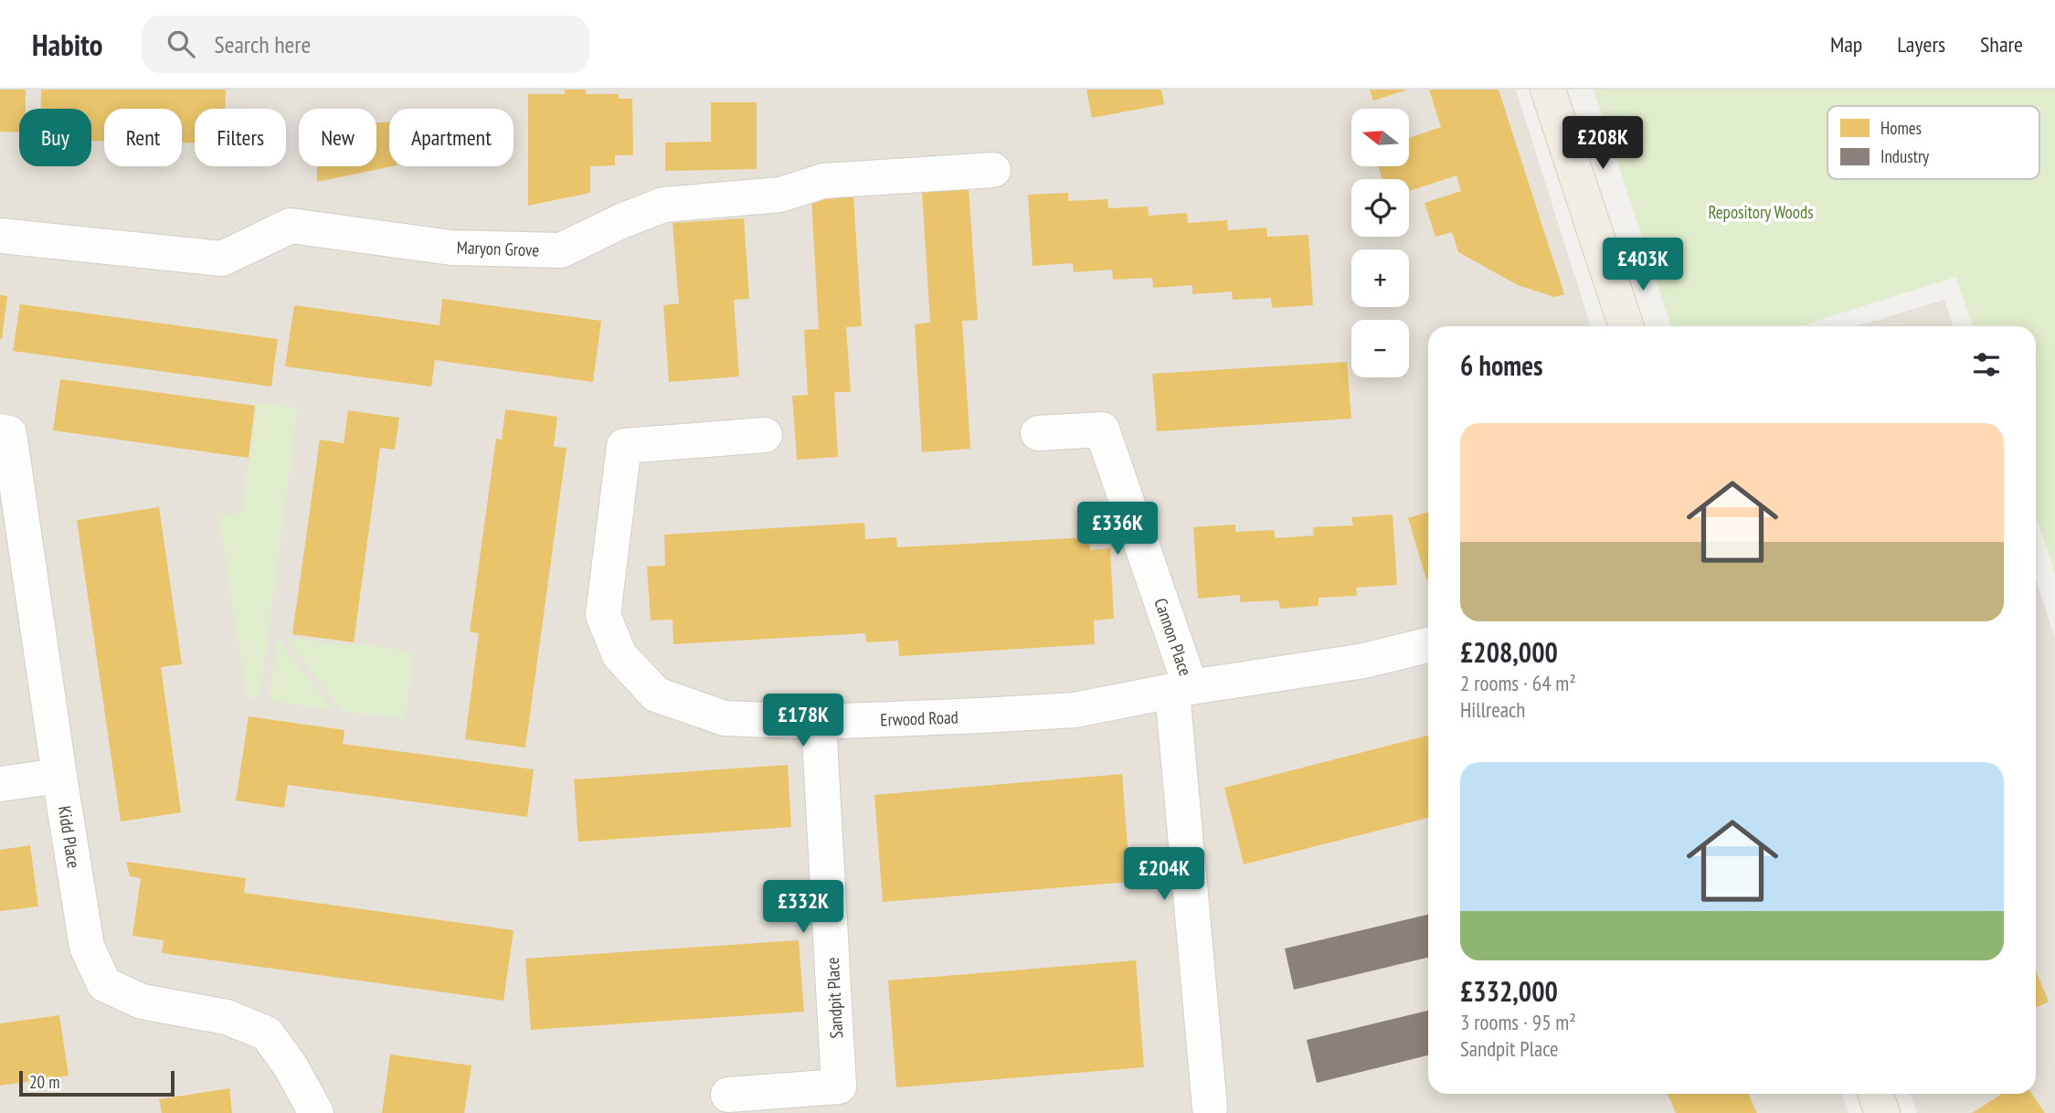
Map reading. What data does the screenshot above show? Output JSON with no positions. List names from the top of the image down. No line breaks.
{"streets":{"street":["Maryon Grove","Cannon Place","Erwood Road","Kidd Place","Sandpit Place"]},"crossings":[["Cannon Place","Erwood Road"],["Erwood Road","Sandpit Place"]],"parks":["Repository Woods"],"legend":["Homes","Industry"],"scale_bar":"20 m","north":"left","page":{"header":"Habito","search":"Search here","nav":["Map","Layers","Share"],"map_buttons":["+","−"],"chip":["Buy","Rent","Filters","New","Apartment"],"price":["£208K","£403K","£336K","£178K","£204K","£332K"],"heading":"6 homes","list":[{"name":"£208,000","note":"2 rooms · 64 m² · Hillreach"},{"name":"£332,000","note":"3 rooms · 95 m² · Sandpit Place"}],"scale":"20 m"}}
